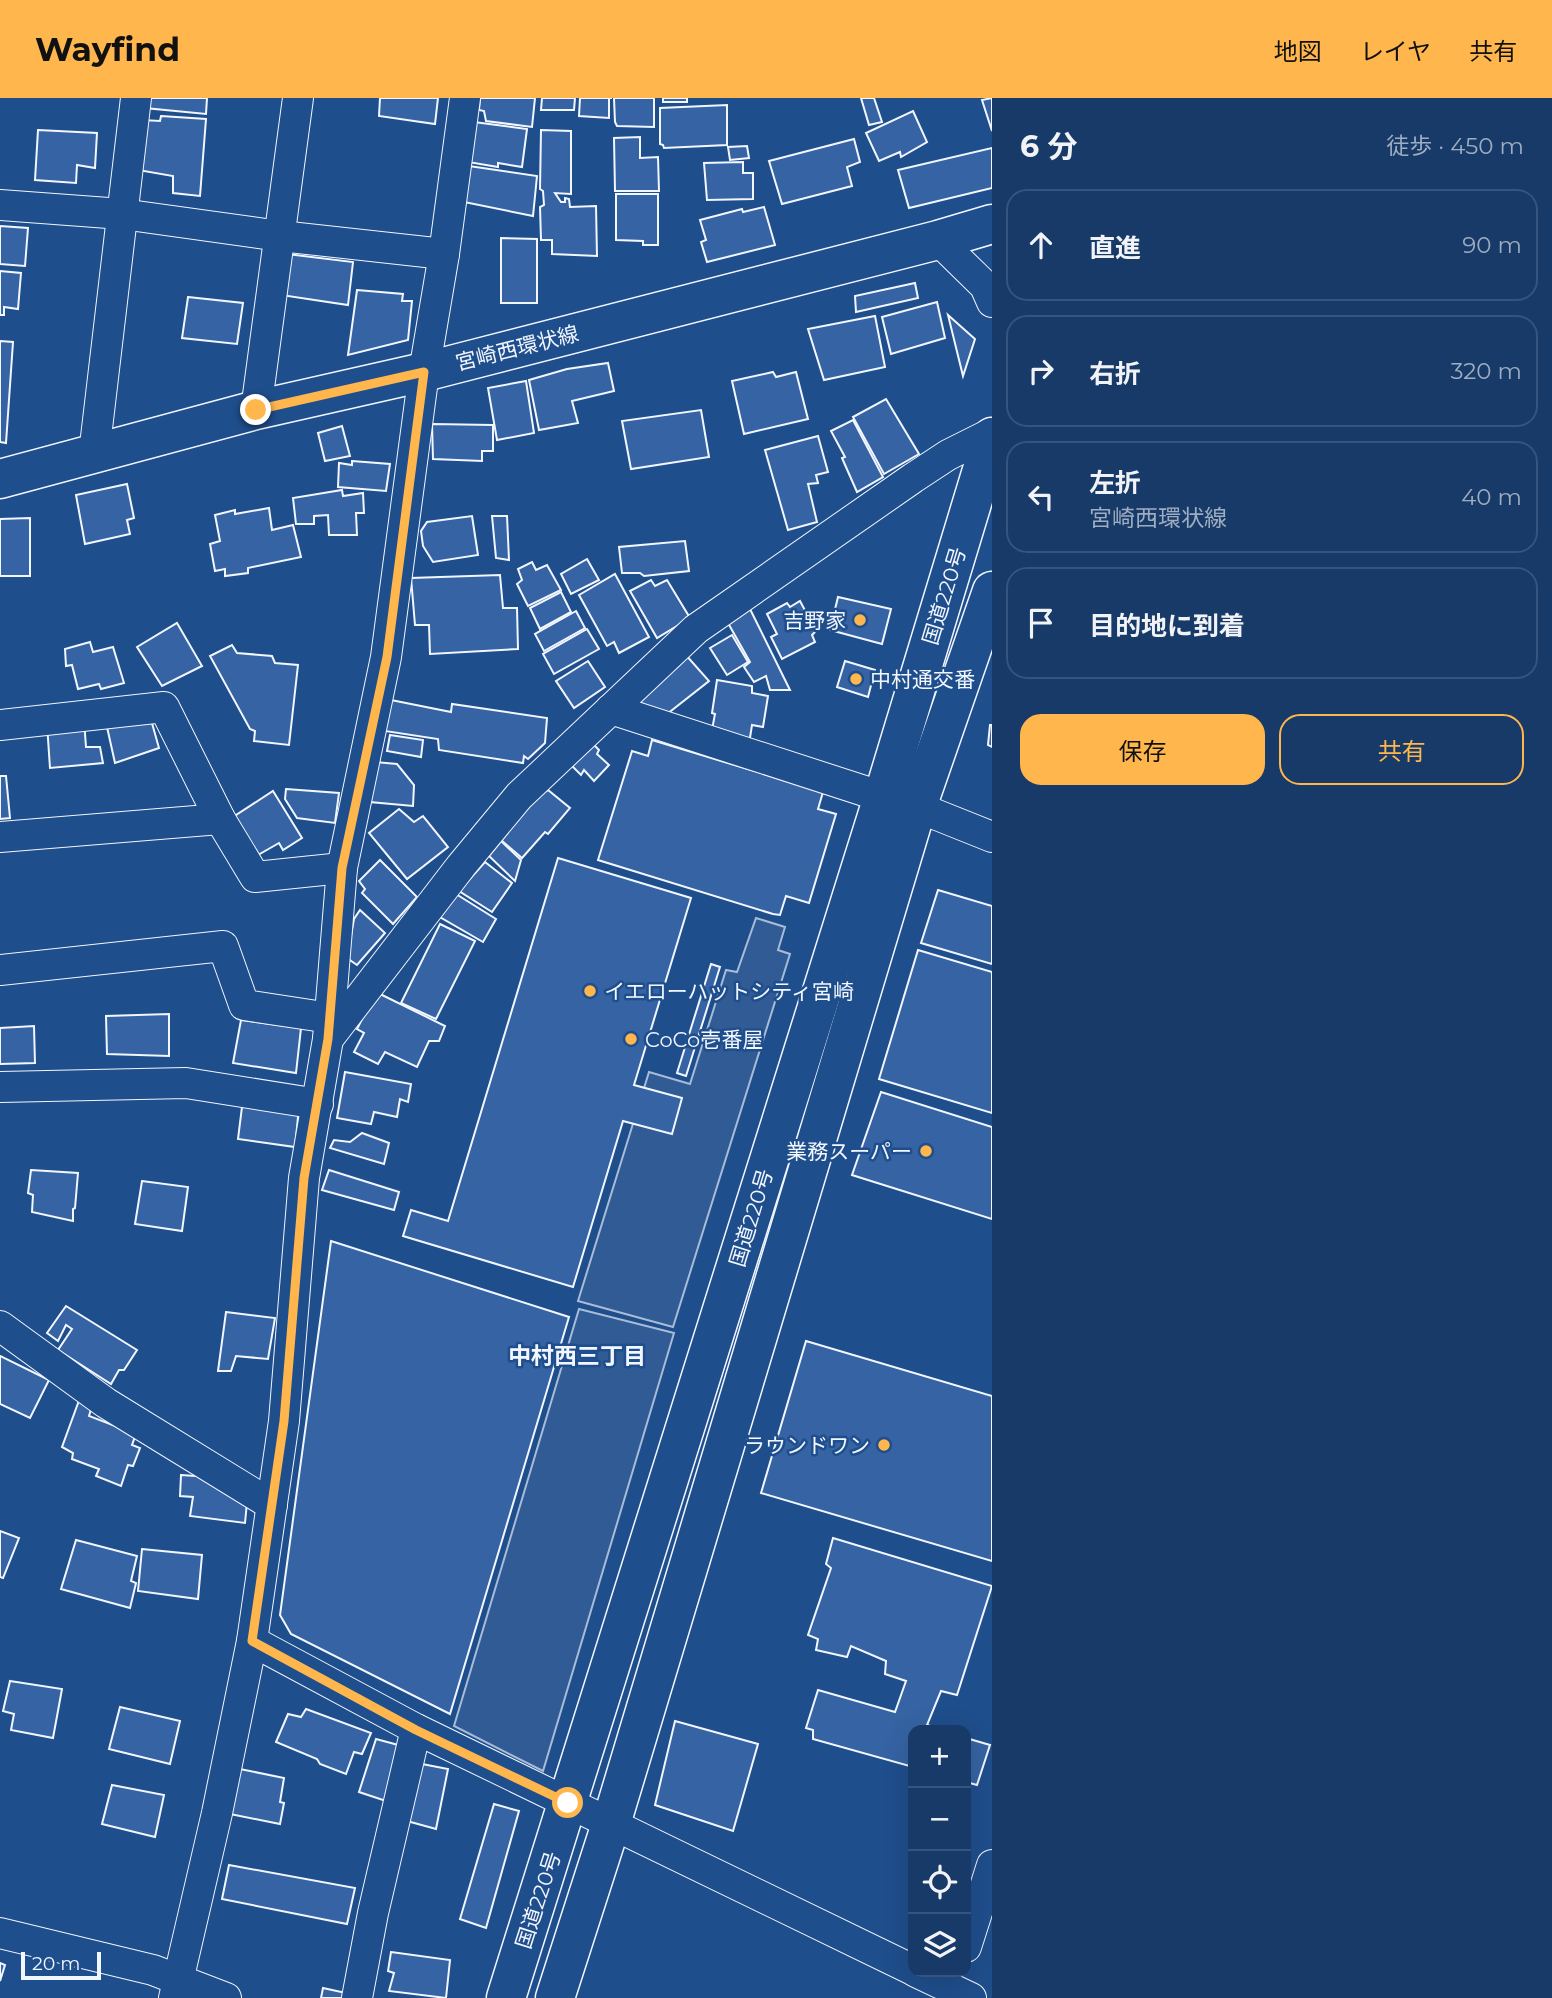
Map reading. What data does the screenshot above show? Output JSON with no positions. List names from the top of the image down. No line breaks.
{"streets":{"main road":["宮崎西環状線","国道220号"]},"districts":["中村西三丁目"],"places":["吉野家","中村通交番","イエローハットシティ宮崎","CoCo壱番屋","業務スーパー","ラウンドワン"],"scale_bar":"20 m","page":{"header":"Wayfind","nav":["地図","レイヤ","共有"],"heading":["6 分","徒歩 · 450 m"],"list":[["直進","90 m"],["右折","320 m"],["左折","宮崎西環状線","40 m"],"目的地に到着"],"buttons":["保存","共有"],"map_buttons":["+","−"],"scale":"20 m"}}
